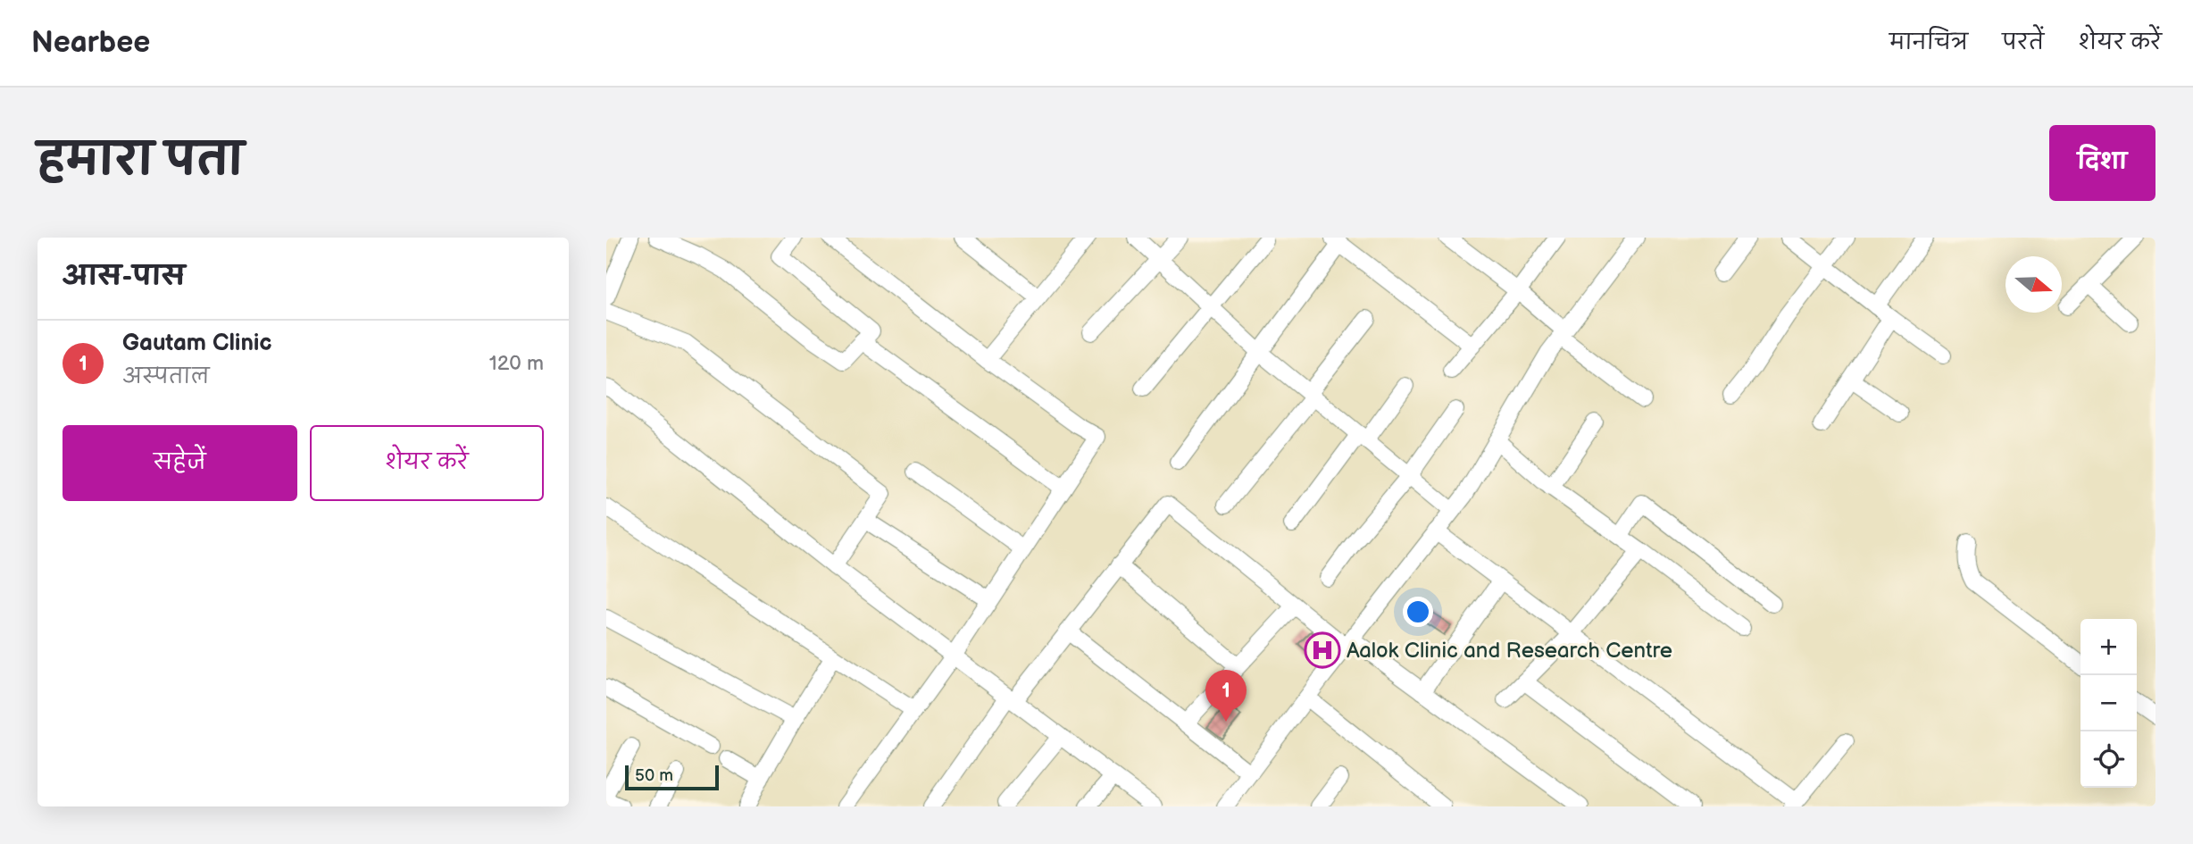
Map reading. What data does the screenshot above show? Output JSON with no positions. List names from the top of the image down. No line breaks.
{"places":{"hospital":["Aalok Clinic and Research Centre"]},"scale_bar":"50 m","north":"right","page":{"header":"Nearbee","nav":["मानचित्र","परतें","शेयर करें"],"title":"हमारा पता","buttons":["दिशा",["सहेजें","शेयर करें"]],"heading":"आस-पास","list":[{"mark":"1","name":"Gautam Clinic","note":"अस्पताल","value":"120 m"}],"map_buttons":["+","−"],"pins":"1","scale":"50 m"}}
